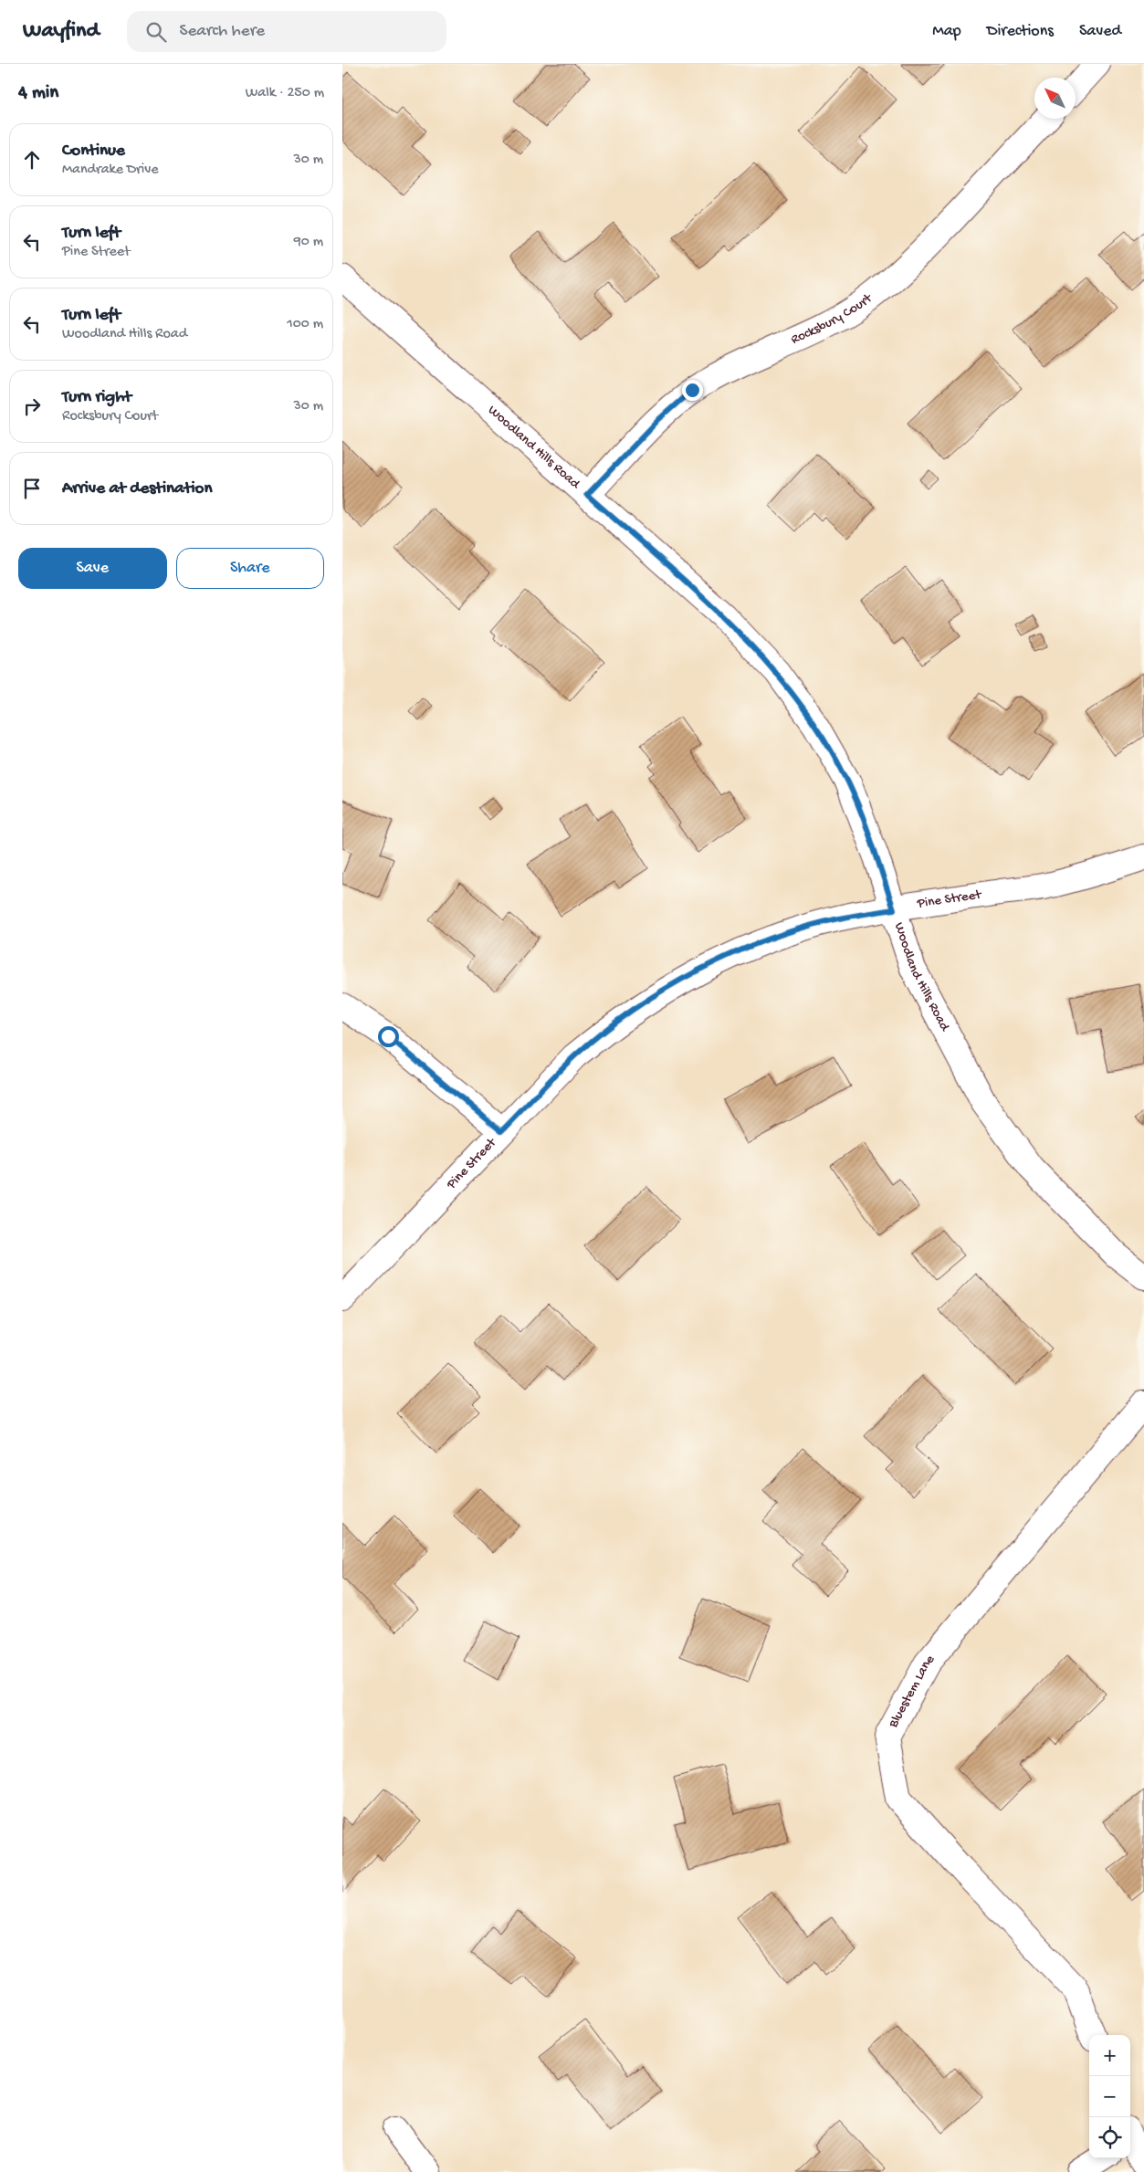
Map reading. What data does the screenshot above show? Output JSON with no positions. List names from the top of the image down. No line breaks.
{"streets":{"street":["Rocksbury Court","Woodland Hills Road","Pine Street","Bluestem Lane"]},"crossings":[["Rocksbury Court","Woodland Hills Road"],["Woodland Hills Road","Pine Street"]],"north":"top left","page":{"header":"Wayfind","search":"Search here","nav":["Map","Directions","Saved"],"heading":["4 min","Walk · 250 m"],"list":[["Continue","Mandrake Drive","30 m"],["Turn left","Pine Street","90 m"],["Turn left","Woodland Hills Road","100 m"],["Turn right","Rocksbury Court","30 m"],"Arrive at destination"],"buttons":["Save","Share"],"map_buttons":["+","−"]}}
